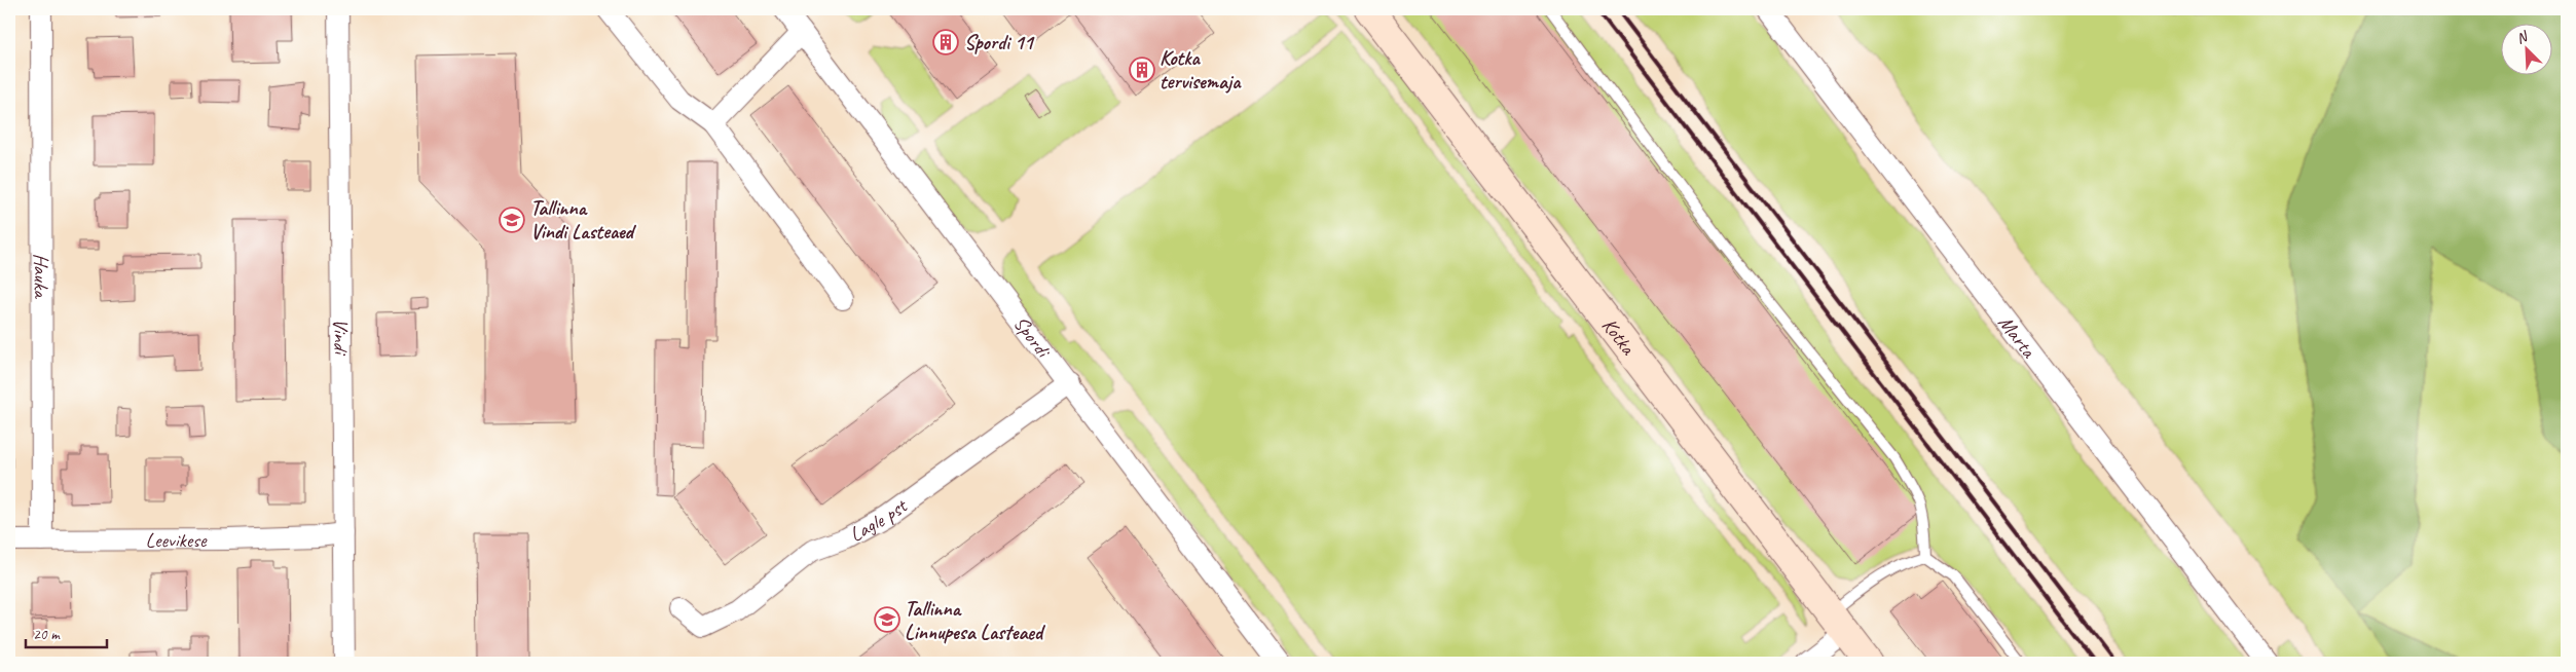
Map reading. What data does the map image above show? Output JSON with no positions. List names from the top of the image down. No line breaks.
{"streets":{"street":["Hauka","Spordi","Vindi","Kotka","Marta","Lagle pst","Leevikese"]},"crossings":[["Hauka","Leevikese"],["Spordi","Lagle pst"],["Vindi","Leevikese"]],"places":{"building":["Spordi 11","Kotka tervisemaja"],"school or university":["Tallinna Vindi Lasteaed","Tallinna Linnupesa Lasteaed"]},"scale_bar":"20 m","north":"top left"}
